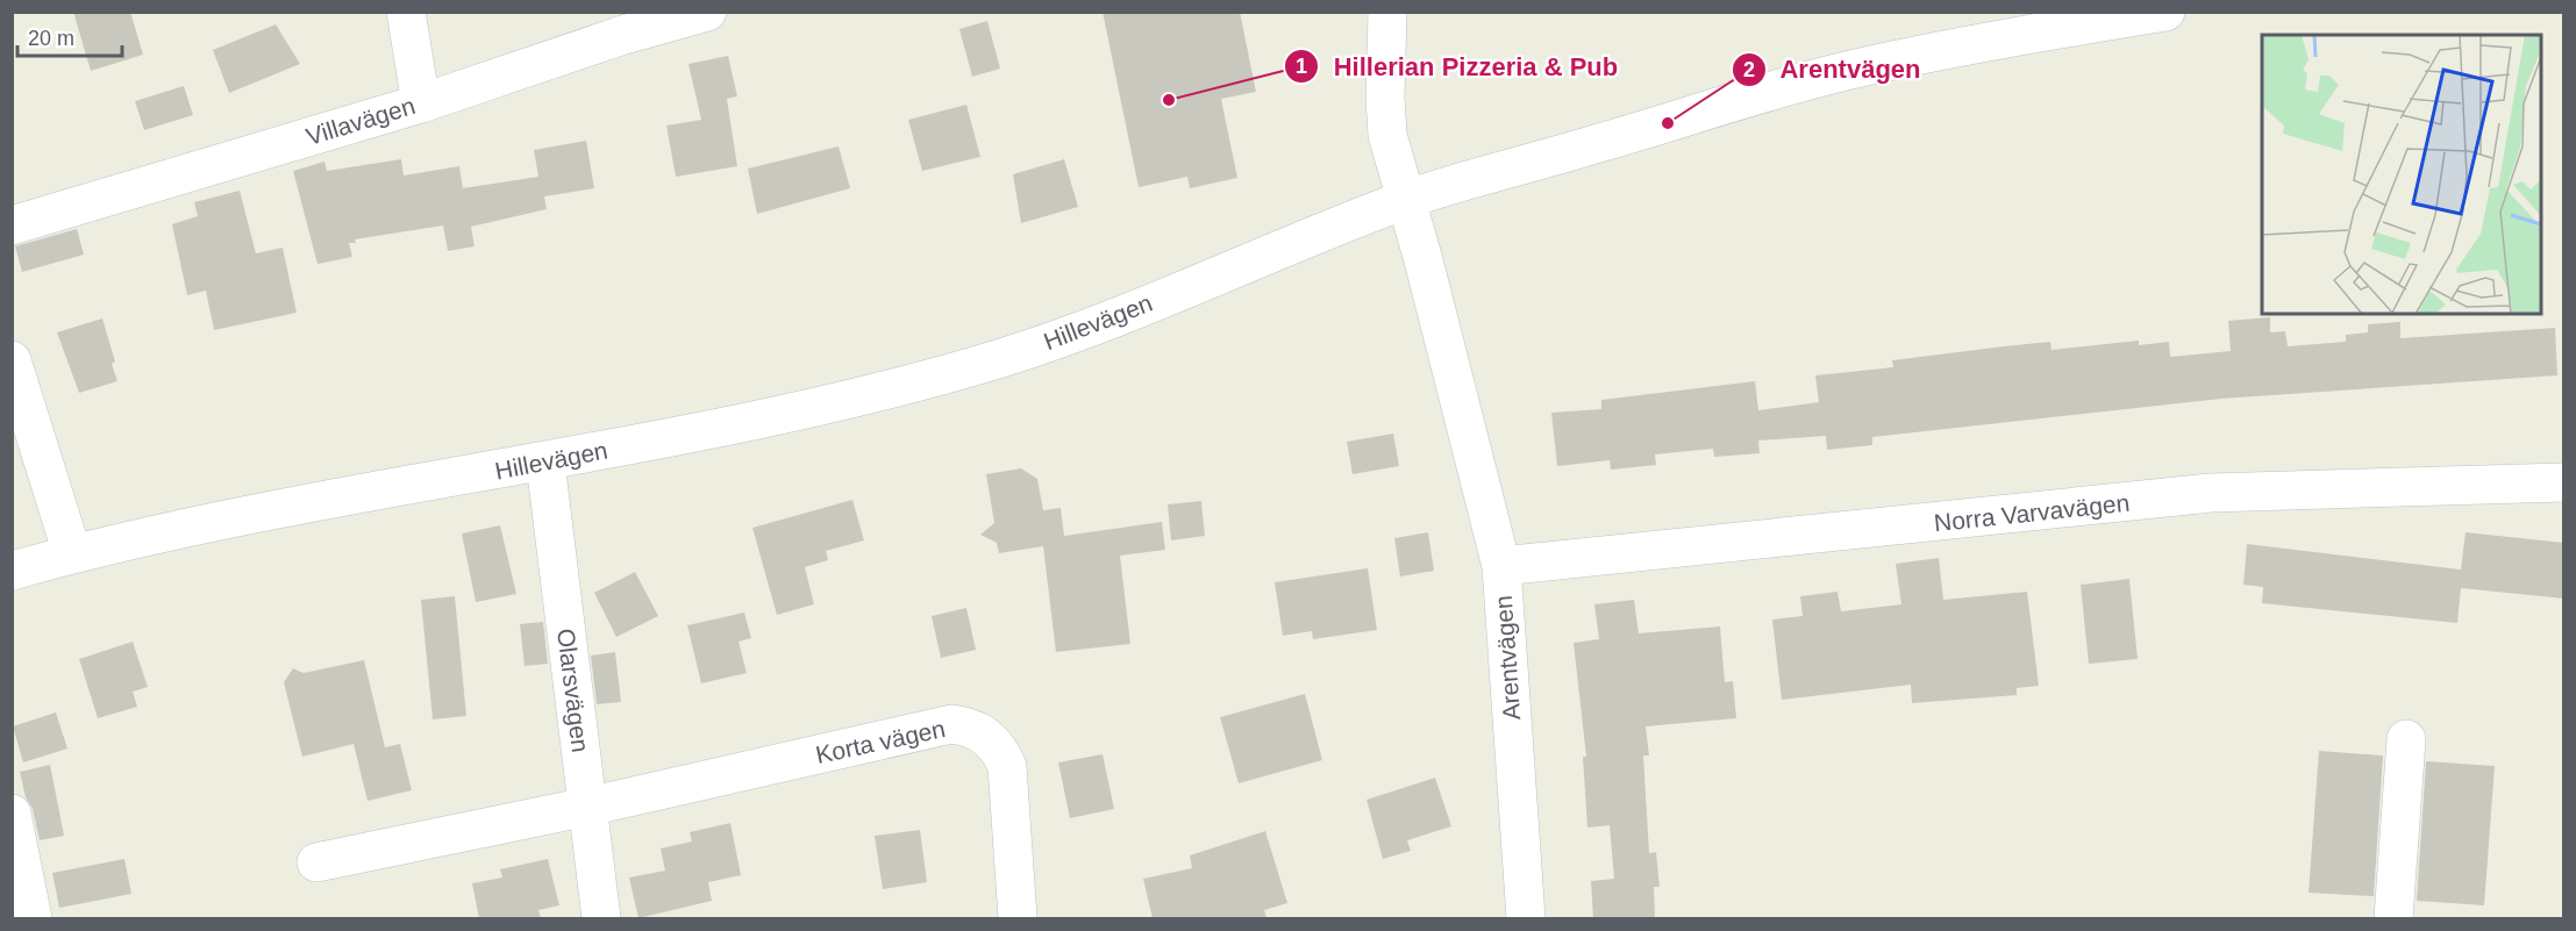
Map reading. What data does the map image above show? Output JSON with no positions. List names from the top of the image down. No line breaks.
{"streets":{"street":["Villavägen","Hillevägen","Norra Varvavägen","Arentvägen","Olarsvägen","Korta vägen"]},"crossings":[["Hillevägen","Arentvägen"],["Hillevägen","Olarsvägen"],["Norra Varvavägen","Arentvägen"],["Olarsvägen","Korta vägen"]],"places":["Hillerian Pizzeria & Pub","Arentvägen"],"scale_bar":"20 m"}
